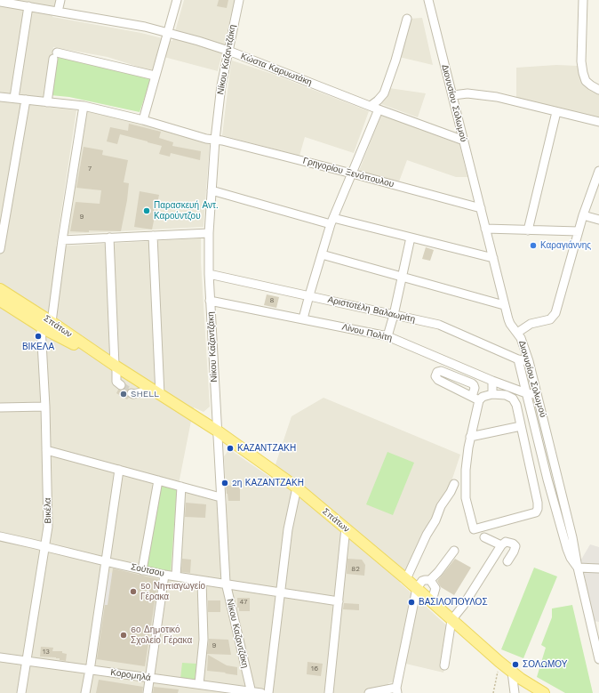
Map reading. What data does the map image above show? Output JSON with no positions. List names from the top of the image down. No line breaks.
{"streets":{"main road":["Σπάτων"],"street":["Νίκου Καζαντζάκη","Κώστα Καρυωτάκη","Διονυσίου Σολωμού","Γρηγορίου Ξενόπουλου","Αριστοτέλη Βαλαωρίτη","Λίνου Πολίτη","Βικέλα","Σούτσου","Κορομηλά"]},"crossings":[["Νίκου Καζαντζάκη","Κώστα Καρυωτάκη"],["Νίκου Καζαντζάκη","Γρηγορίου Ξενόπουλου"],["Νίκου Καζαντζάκη","Αριστοτέλη Βαλαωρίτη"],["Νίκου Καζαντζάκη","Σπάτων"],["Νίκου Καζαντζάκη","Λίνου Πολίτη"],["Νίκου Καζαντζάκη","Σούτσου"],["Νίκου Καζαντζάκη","Κορομηλά"],["Κώστα Καρυωτάκη","Διονυσίου Σολωμού"],["Διονυσίου Σολωμού","Γρηγορίου Ξενόπουλου"],["Διονυσίου Σολωμού","Αριστοτέλη Βαλαωρίτη"],["Διονυσίου Σολωμού","Λίνου Πολίτη"],["Σπάτων","Βικέλα"],["Βικέλα","Σούτσου"],["Βικέλα","Κορομηλά"]],"places":["Παρασκευή Αντ. Καρούντζου","Καραγιάννης","ΒΙΚΕΛΑ","SHELL","ΚΑΖΑΝΤΖΑΚΗ","2η ΚΑΖΑΝΤΖΑΚΗ","5ο Νηπιαγωγείο Γέρακα","ΒΑΣΙΛΟΠΟΥΛΟΣ","6ο Δημοτικό Σχολείο Γέρακα","ΣΟΛΩΜΟΥ"],"house_numbers":["7","9","8","82","47","9","13","16"]}
